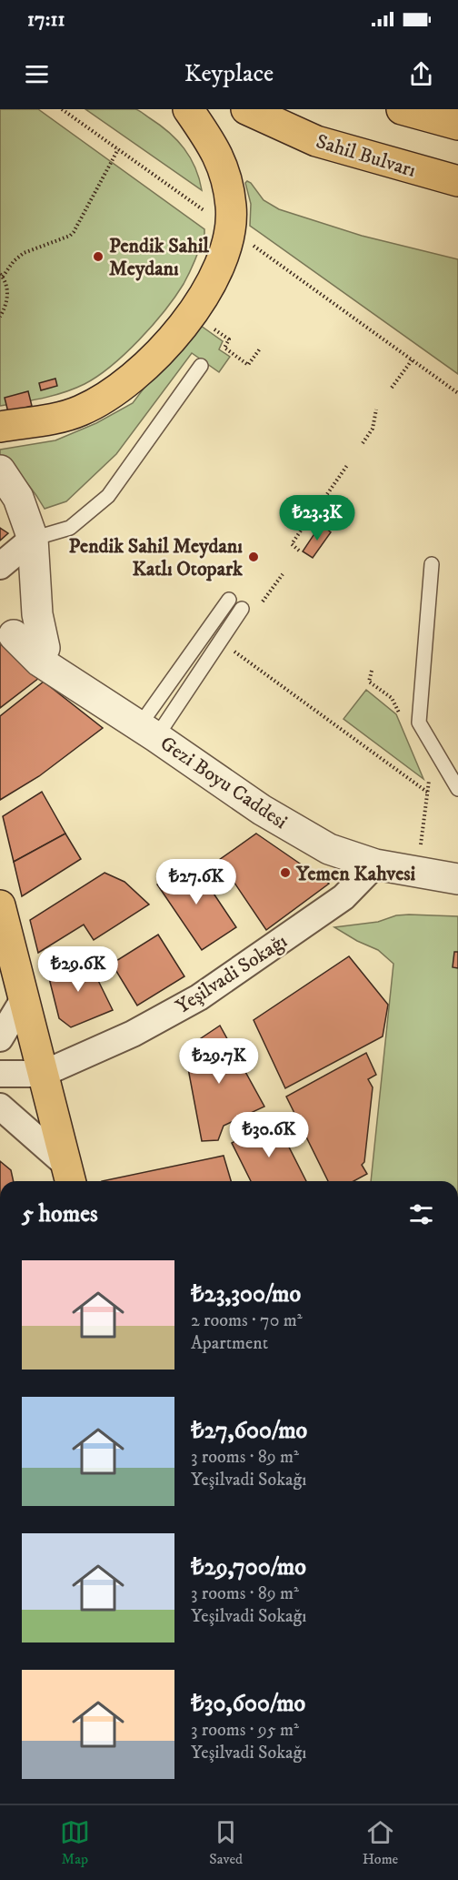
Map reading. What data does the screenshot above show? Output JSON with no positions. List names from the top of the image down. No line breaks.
{"streets":{"main road":["Sahil Bulvarı"],"street":["Gezi Boyu Caddesi","Yeşilvadi Sokağı"]},"places":["Pendik Sahil Meydanı","Pendik Sahil Meydanı Katlı Otopark","Yemen Kahvesi"],"page":{"status":"17:11","header":"Keyplace","price":["₺23.3K","₺27.6K","₺29.6K","₺29.7K","₺30.6K"],"heading":"5 homes","list":[{"name":"₺23,300/mo","note":"2 rooms · 70 m² · Apartment"},{"name":"₺27,600/mo","note":"3 rooms · 89 m² · Yeşilvadi Sokağı"},{"name":"₺29,700/mo","note":"3 rooms · 89 m² · Yeşilvadi Sokağı"},{"name":"₺30,600/mo","note":"3 rooms · 95 m² · Yeşilvadi Sokağı"}],"tabs":["Map","Saved","Home"]}}
